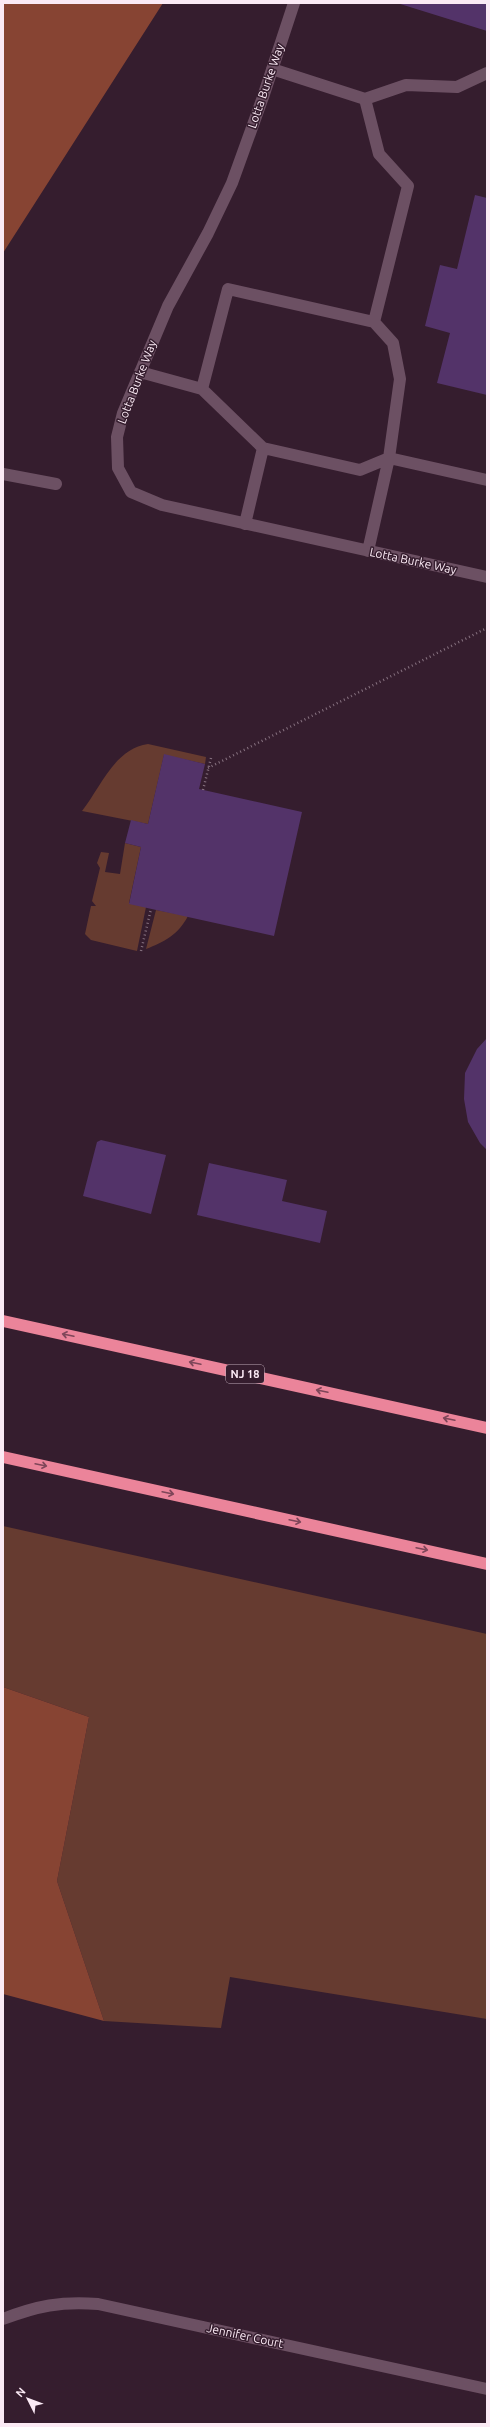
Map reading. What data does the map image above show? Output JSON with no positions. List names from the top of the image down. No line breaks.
{"streets":{"highway":["NJ 18"],"street":["Lotta Burke Way","Jennifer Court"]},"north":"top left"}
